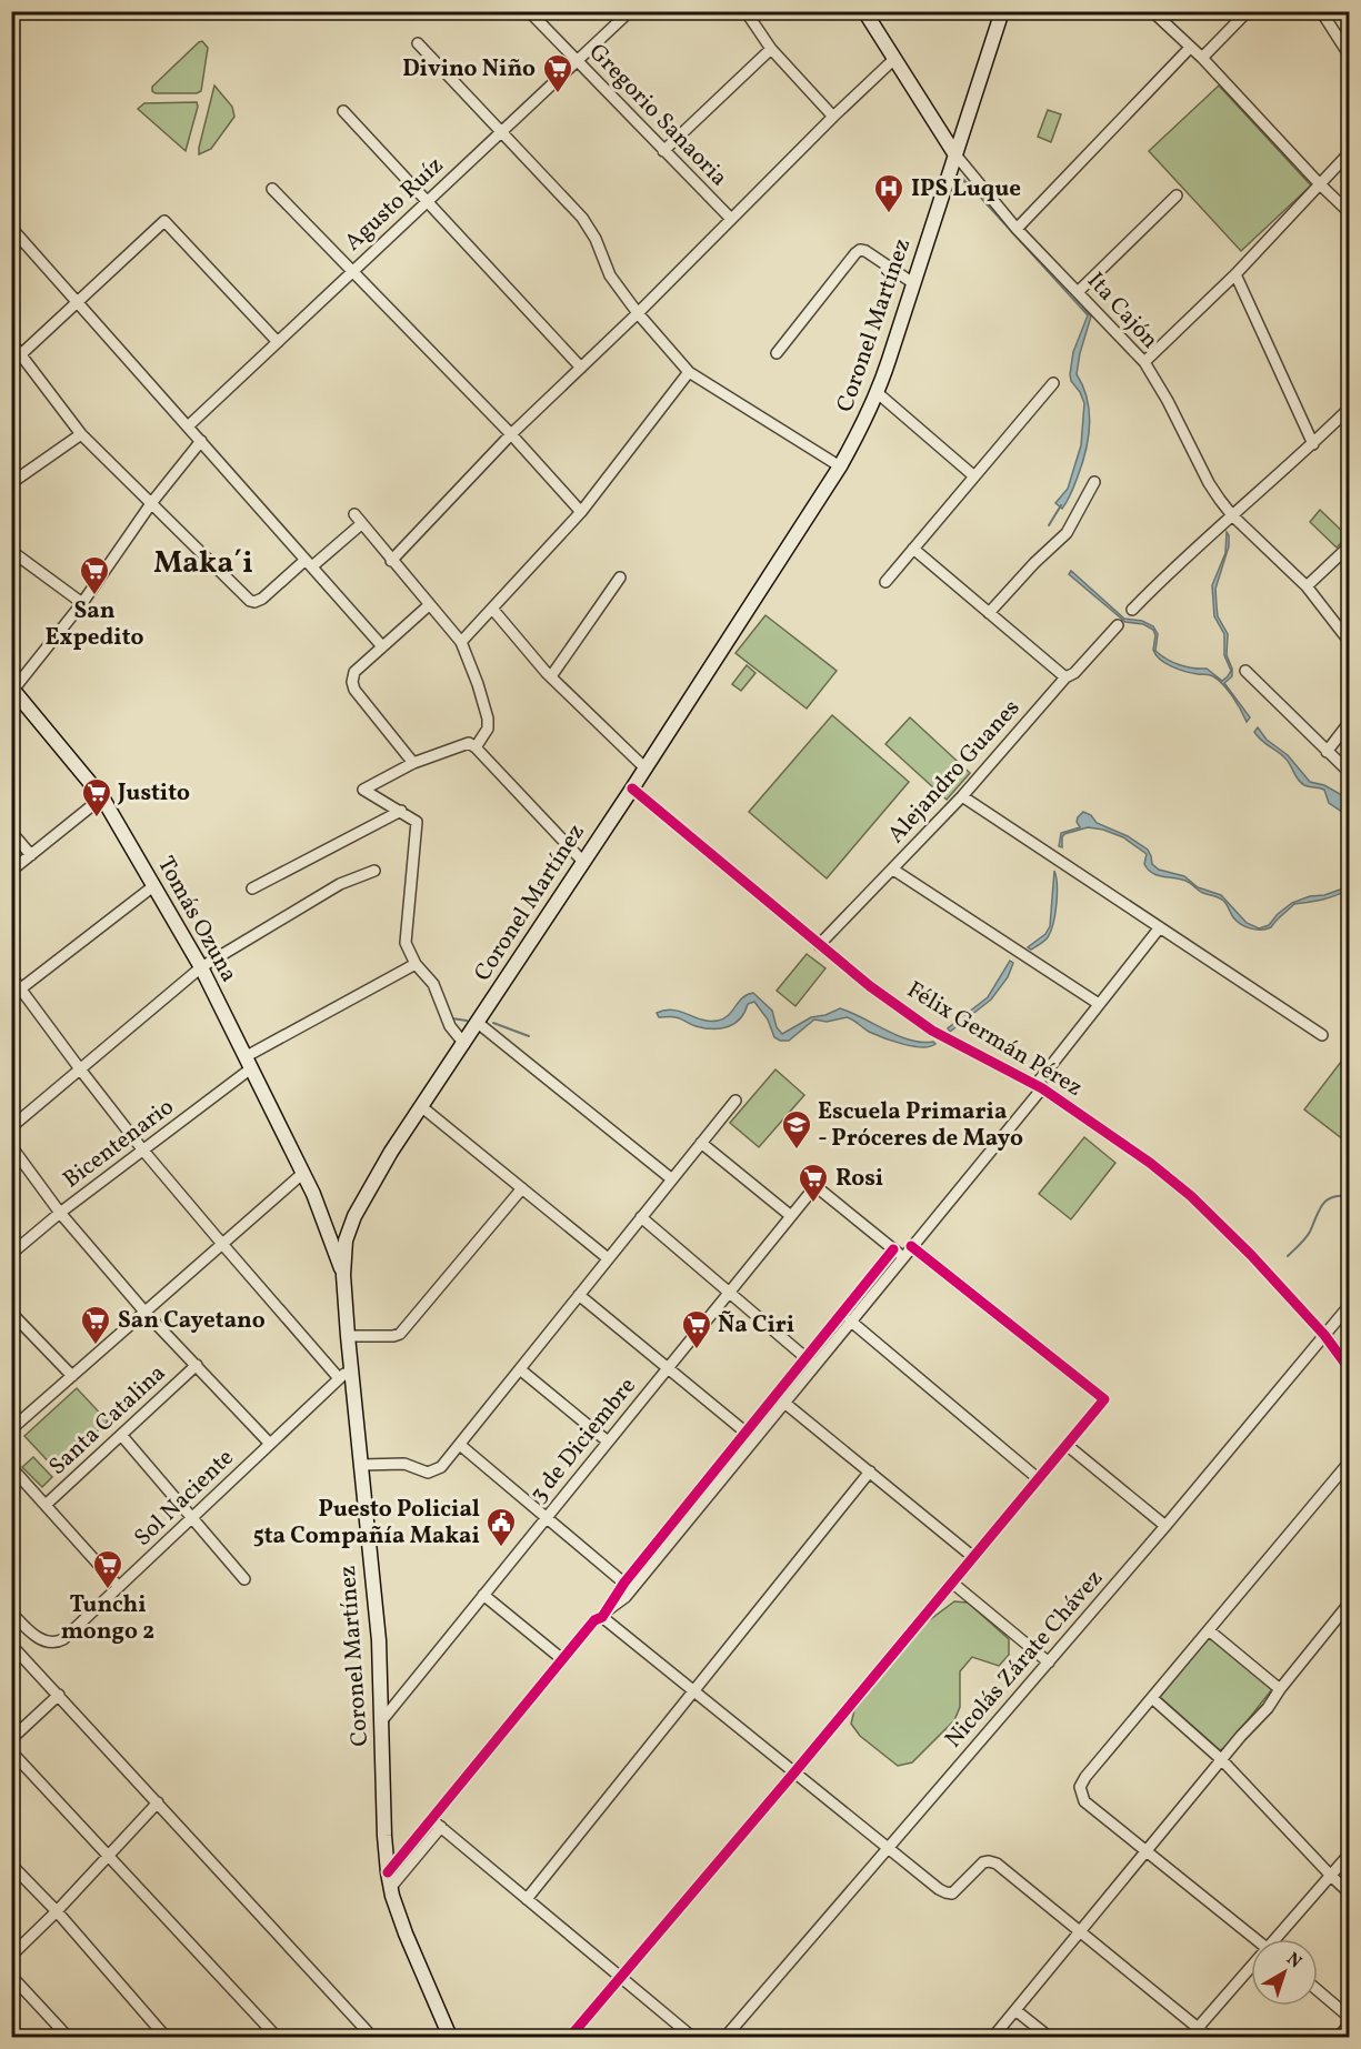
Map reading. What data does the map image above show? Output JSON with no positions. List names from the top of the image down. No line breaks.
{"streets":{"main road":["Coronel Martínez","Tomás Ozuna"],"street":["Gregorio Sanaoria","Agusto Ruíz","Ita Cajón","Alejandro Guanes","Félix Germán Pérez","Bicentenario","Santa Catalina","3 de Diciembre","Sol Naciente","Nicolás Zárate Chávez"]},"crossings":[["Gregorio Sanaoria","Agusto Ruíz"],["Ita Cajón","Coronel Martínez"],["Coronel Martínez","Tomás Ozuna"],["Coronel Martínez","Félix Germán Pérez"],["Coronel Martínez","3 de Diciembre"],["Coronel Martínez","Sol Naciente"],["Alejandro Guanes","Félix Germán Pérez"],["Tomás Ozuna","Bicentenario"],["Félix Germán Pérez","Nicolás Zárate Chávez"]],"districts":["Maka´i"],"places":{"supermarket":["Divino Niño","San Expedito","Justito","Rosi","San Cayetano","Ña Ciri","Tunchi mongo 2"],"hospital":["IPS Luque"],"school or university":["Escuela Primaria - Próceres de Mayo"],"public building":["Puesto Policial 5ta Compañía Makai"]},"north":"top right"}
